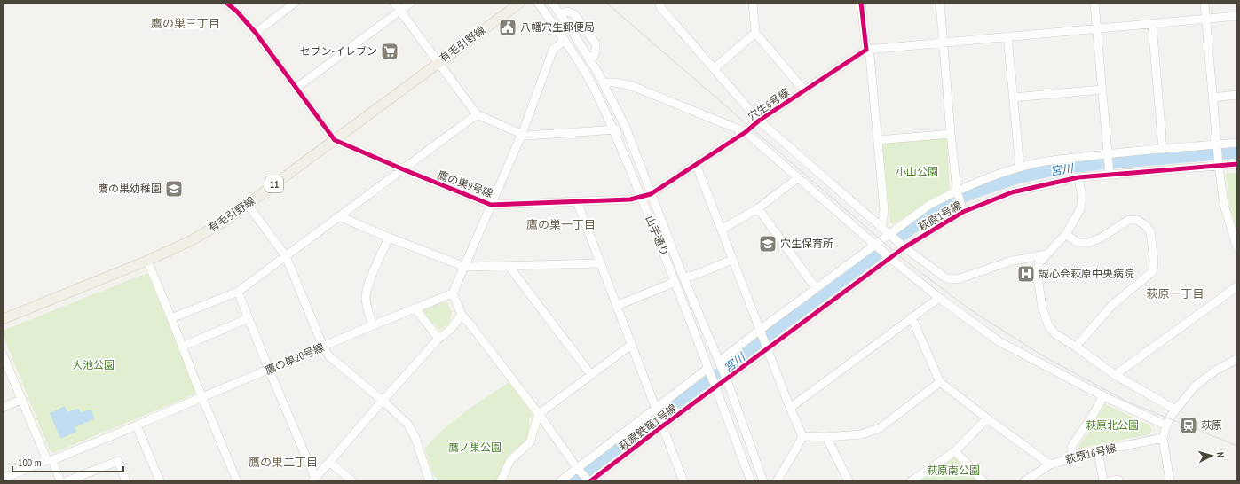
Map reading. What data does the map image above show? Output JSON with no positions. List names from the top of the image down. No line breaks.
{"streets":{"main road":["有毛引野線","11"],"street":["穴生6号線","鷹の巣9号線","萩原1号線","山手通り","鷹の巣20号線","萩原鉄竜1号線","萩原16号線"]},"crossings":[["有毛引野線","鷹の巣9号線"],["穴生6号線","鷹の巣9号線"],["穴生6号線","山手通り"],["鷹の巣9号線","山手通り"],["萩原1号線","山手通り"],["萩原1号線","萩原鉄竜1号線"],["山手通り","萩原鉄竜1号線"]],"districts":["鷹の巣三丁目","鷹の巣一丁目","萩原一丁目","鷹の巣二丁目"],"water":["宮川"],"parks":["小山公園","大池公園","萩原北公園","鷹ノ巣公園","萩原南公園"],"places":{"public building":["八幡穴生郵便局"],"supermarket":["セブン-イレブン"],"school or university":["鷹の巣幼稚園","穴生保育所"],"hospital":["誠心会萩原中央病院"],"station":["萩原"]},"scale_bar":"100 m","north":"right"}
